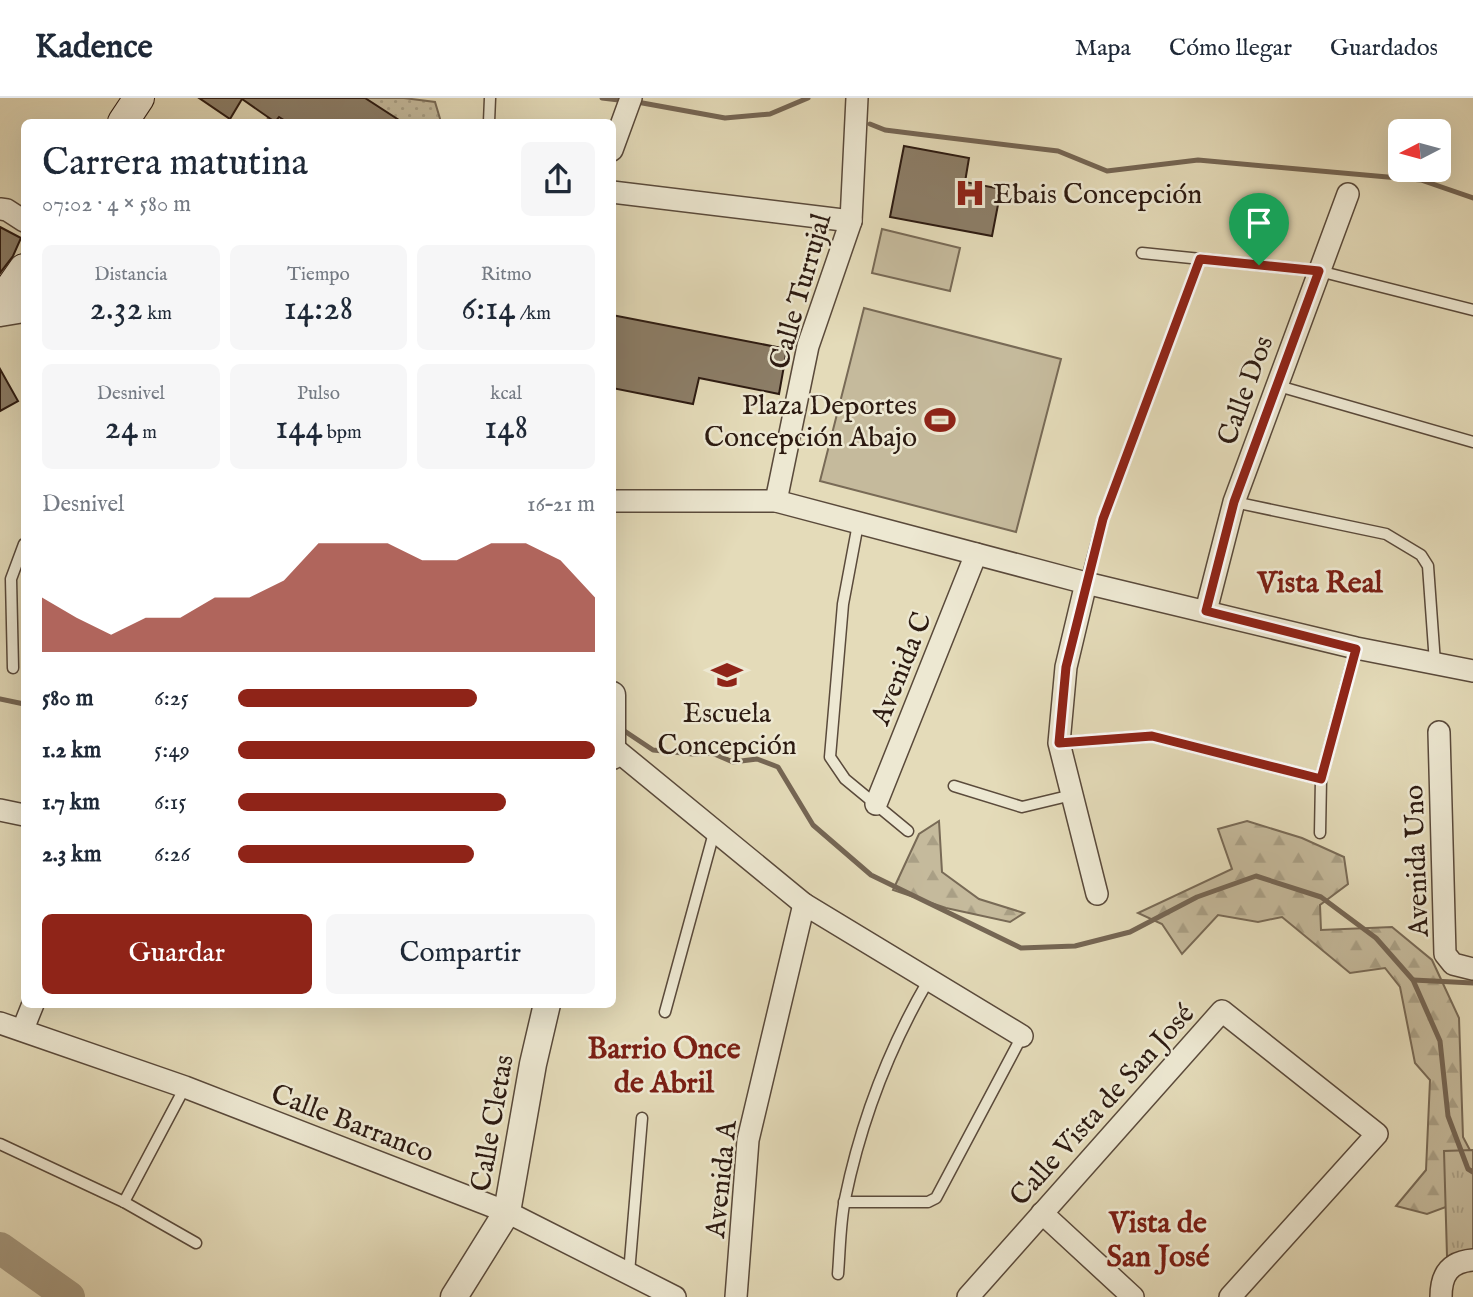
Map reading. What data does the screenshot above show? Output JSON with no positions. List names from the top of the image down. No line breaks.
{"streets":{"street":["Calle Turrujal","Calle Dos","Avenida C","Avenida Uno","Calle Vista de San José","Calle Barranco","Calle Cletas","Avenida A"]},"crossings":[["Calle Barranco","Calle Cletas"]],"districts":["Vista Real","Barrio Once de Abril","Vista de San José"],"places":{"hospital":["Ebais Concepción"],"sports":["Plaza Deportes Concepción Abajo"],"school or university":["Escuela Concepción"]},"north":"left","page":{"header":"Kadence","nav":["Mapa","Cómo llegar","Guardados"],"heading":["Carrera matutina","07:02 · 4 × 580 m"],"stats":[["Distancia","2.32 km"],["Tiempo","14:28"],["Ritmo","6:14 /km"],["Desnivel","24 m"],["Pulso","144 bpm"],["kcal","148"]],"chart":["Desnivel","16–21 m"],"list":[{"name":"580 m","note":"6:25"},{"name":"1.2 km","note":"5:49"},{"name":"1.7 km","note":"6:15"},{"name":"2.3 km","note":"6:26"}],"buttons":["Guardar","Compartir"]}}
